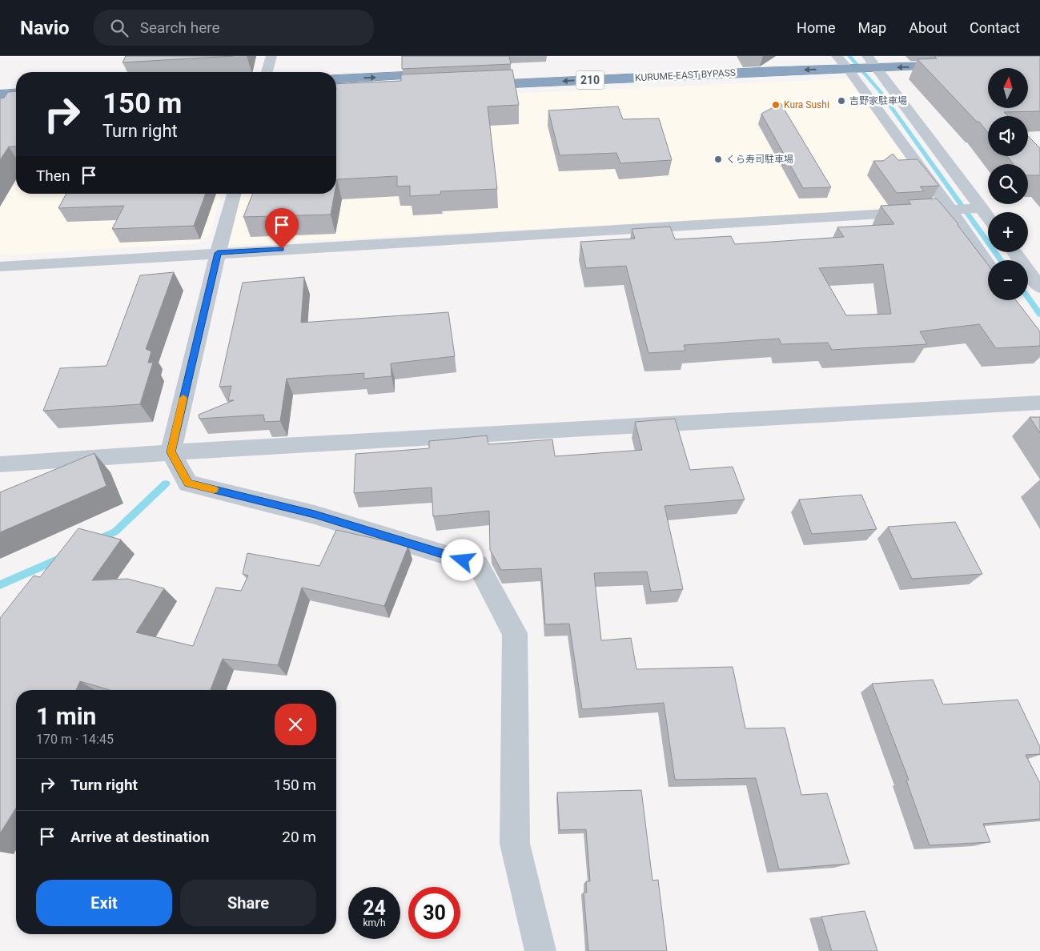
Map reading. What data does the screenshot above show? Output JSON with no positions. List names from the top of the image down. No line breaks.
{"streets":{"highway":["KURUME-EAST BYPASS","210"]},"one_way":["KURUME-EAST BYPASS"],"places":["吉野家駐車場","Kura Sushi","くら寿司駐車場"],"north":"top","page":{"header":"Navio","search":"Search here","nav":["Home","Map","About","Contact"],"map_buttons":["+","−"],"turn":["150 m","Turn right"],"then":"Then","heading":["1 min","170 m · 14:45"],"list":[{"name":"Turn right","value":"150 m"},{"name":"Arrive at destination","value":"20 m"}],"buttons":["Exit","Share"],"speed":"24 km/h","limit":"30"}}
